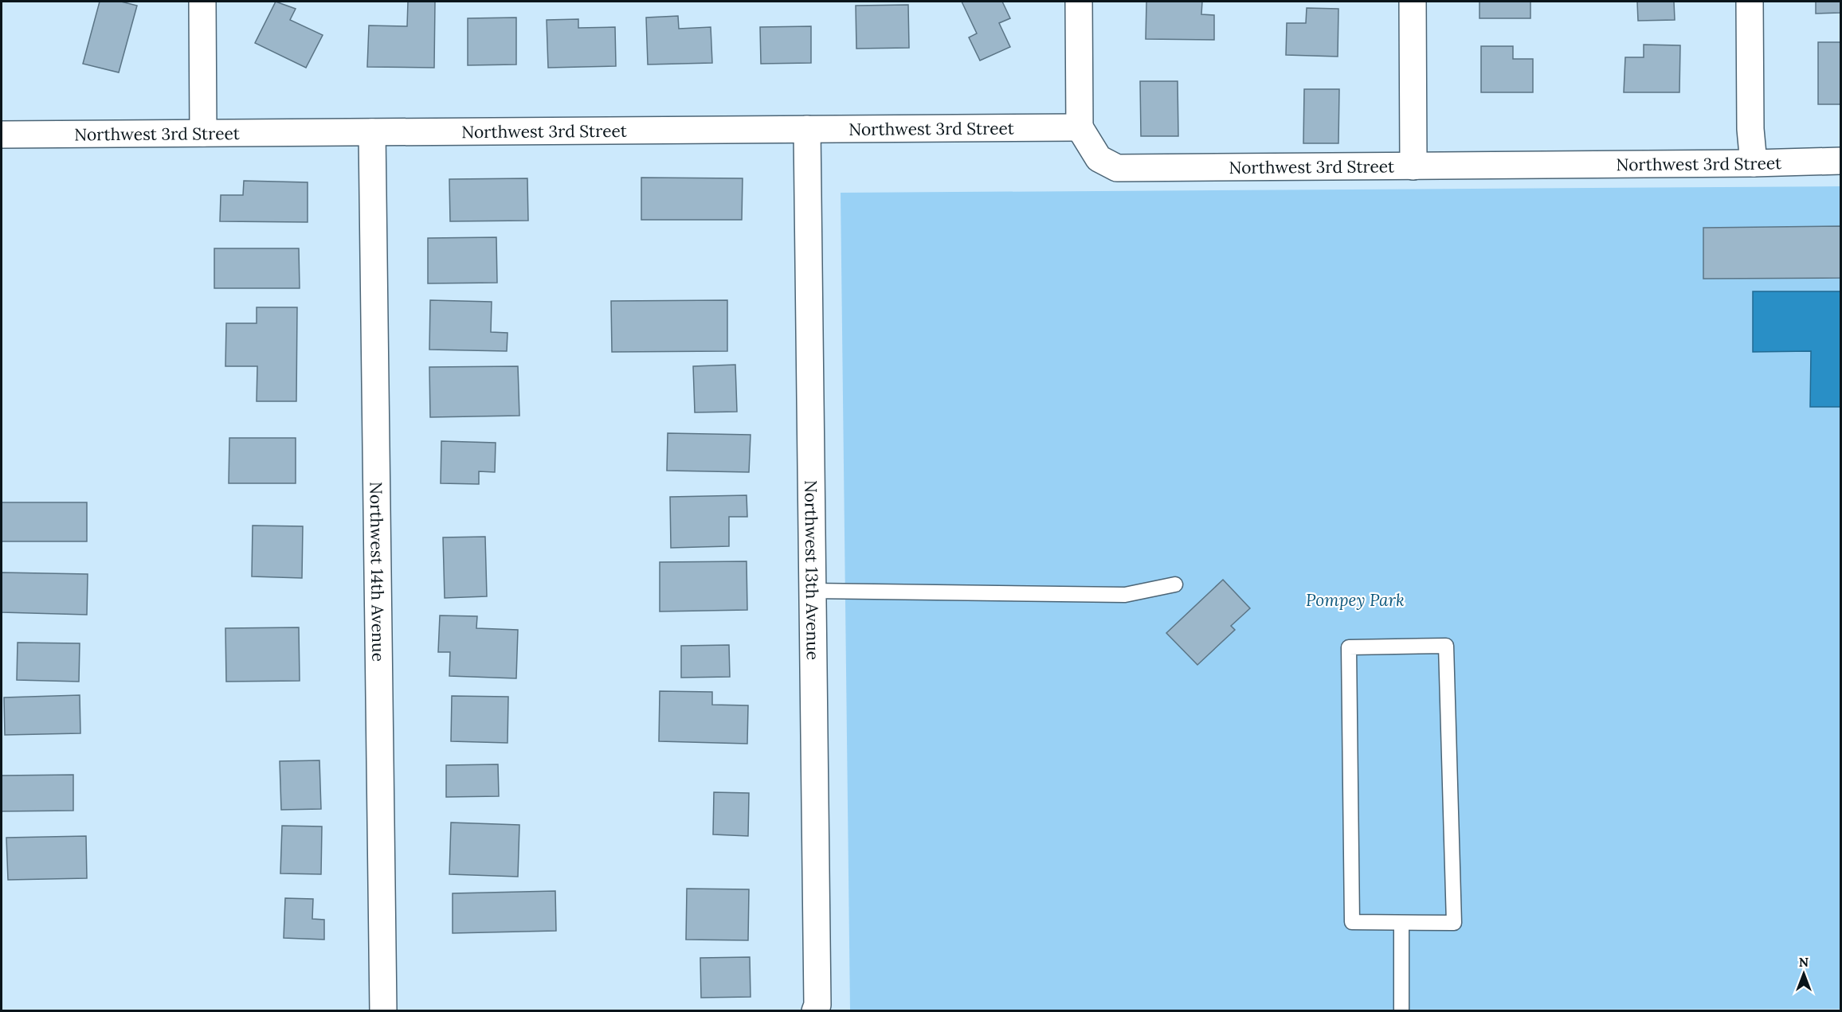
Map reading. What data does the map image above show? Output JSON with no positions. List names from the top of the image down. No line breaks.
{"streets":{"street":["Northwest 3rd Street","Northwest 13th Avenue","Northwest 14th Avenue"]},"crossings":[["Northwest 3rd Street","Northwest 13th Avenue"],["Northwest 3rd Street","Northwest 14th Avenue"]],"parks":["Pompey Park"],"north":"top"}
